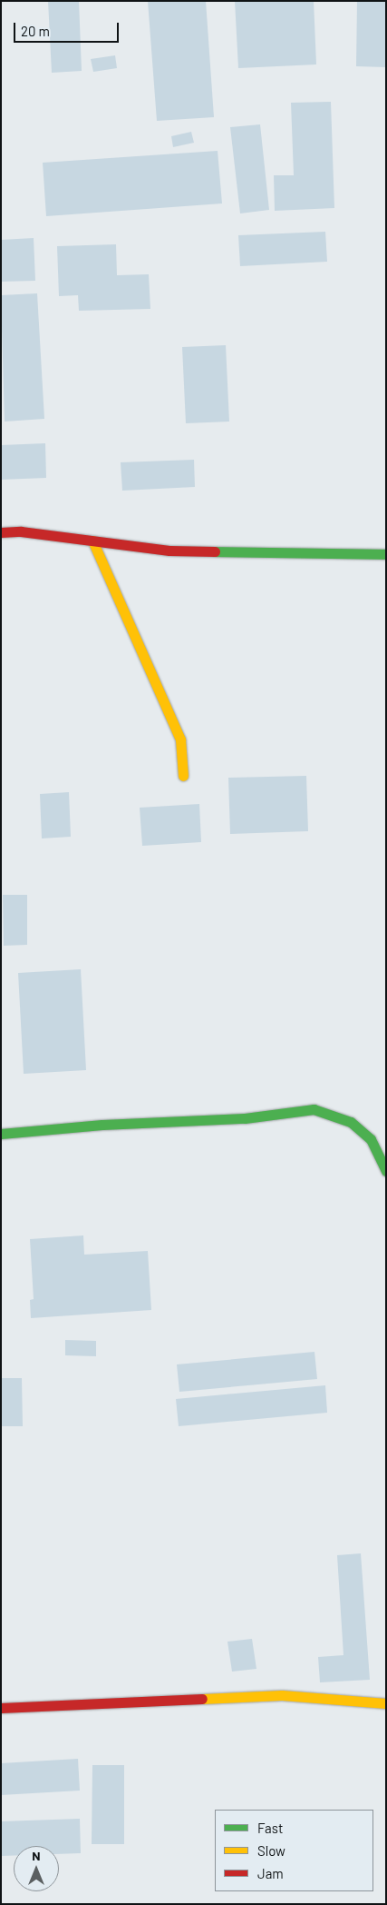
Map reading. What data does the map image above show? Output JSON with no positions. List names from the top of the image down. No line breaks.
{"legend":["Fast","Slow","Jam"],"scale_bar":"20 m","north":"top"}
